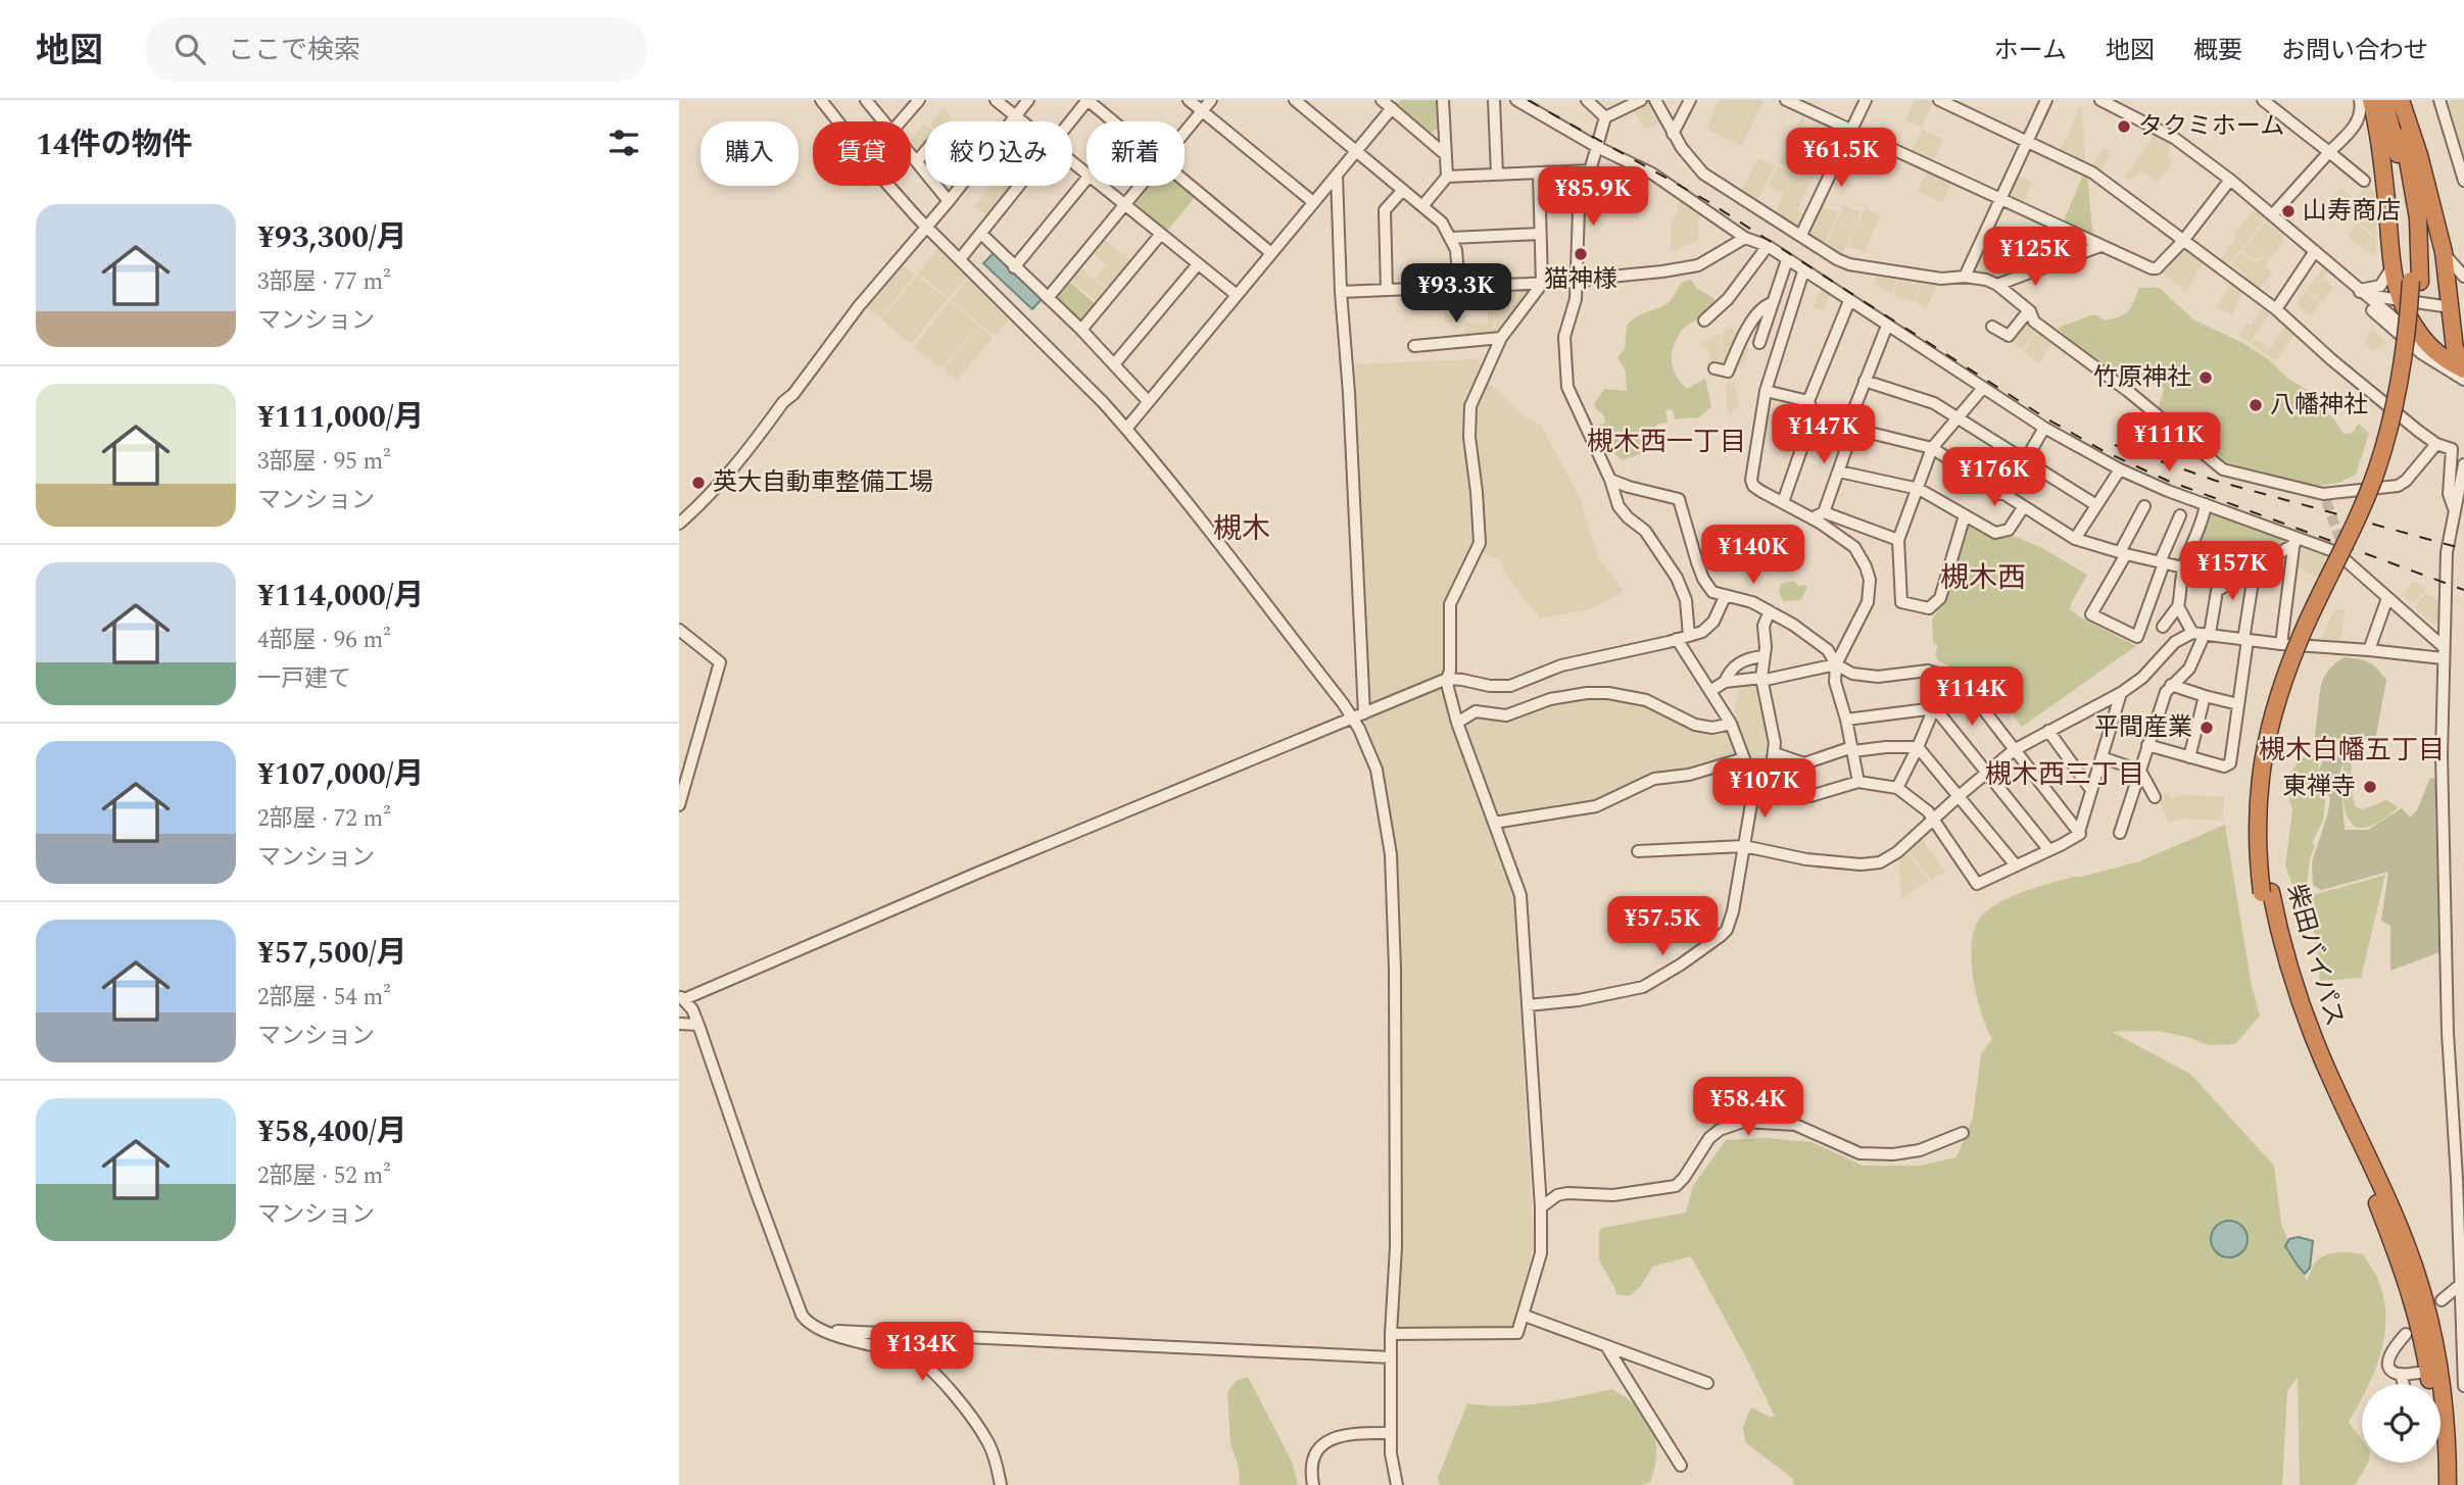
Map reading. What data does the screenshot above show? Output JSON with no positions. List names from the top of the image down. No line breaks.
{"streets":{"highway":["柴田バイパス"]},"districts":["槻木西一丁目","槻木","槻木西","槻木白幡五丁目","槻木西三丁目"],"places":["タクミホーム","山寿商店","猫神様","竹原神社","八幡神社","英大自動車整備工場","平間産業","東禅寺"],"page":{"header":"地図","search":"ここで検索","nav":["ホーム","地図","概要","お問い合わせ"],"heading":"14件の物件","chip":["購入","賃貸","絞り込み","新着"],"price":["¥61.5K","¥85.9K","¥125K","¥93.3K","¥147K","¥111K","¥176K","¥140K","¥157K","¥114K","¥107K","¥57.5K","¥58.4K","¥134K"],"list":[{"name":"¥93,300/月","note":"3部屋 · 77 m² · マンション"},{"name":"¥111,000/月","note":"3部屋 · 95 m² · マンション"},{"name":"¥114,000/月","note":"4部屋 · 96 m² · 一戸建て"},{"name":"¥107,000/月","note":"2部屋 · 72 m² · マンション"},{"name":"¥57,500/月","note":"2部屋 · 54 m² · マンション"},{"name":"¥58,400/月","note":"2部屋 · 52 m² · マンション"}]}}
